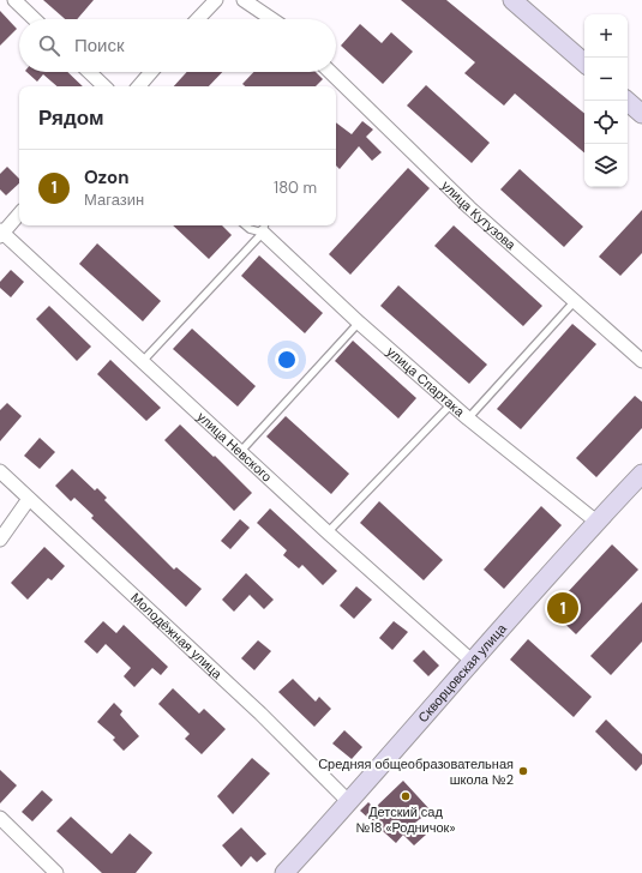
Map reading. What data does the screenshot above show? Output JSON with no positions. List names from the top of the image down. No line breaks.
{"streets":{"street":["улица Кутузова","улица Спартака","улица Невского","Молодёжная улица","Скворцовская улица"]},"crossings":[["улица Спартака","Скворцовская улица"],["улица Невского","Скворцовская улица"],["Молодёжная улица","Скворцовская улица"]],"places":["Средняя общеобразовательная школа №2","Детский сад №18 «Родничок»"],"page":{"map_buttons":["+","−"],"search":"Поиск","heading":"Рядом","list":[{"mark":"1","name":"Ozon","note":"Магазин","value":"180 m"}],"pins":"1"}}
